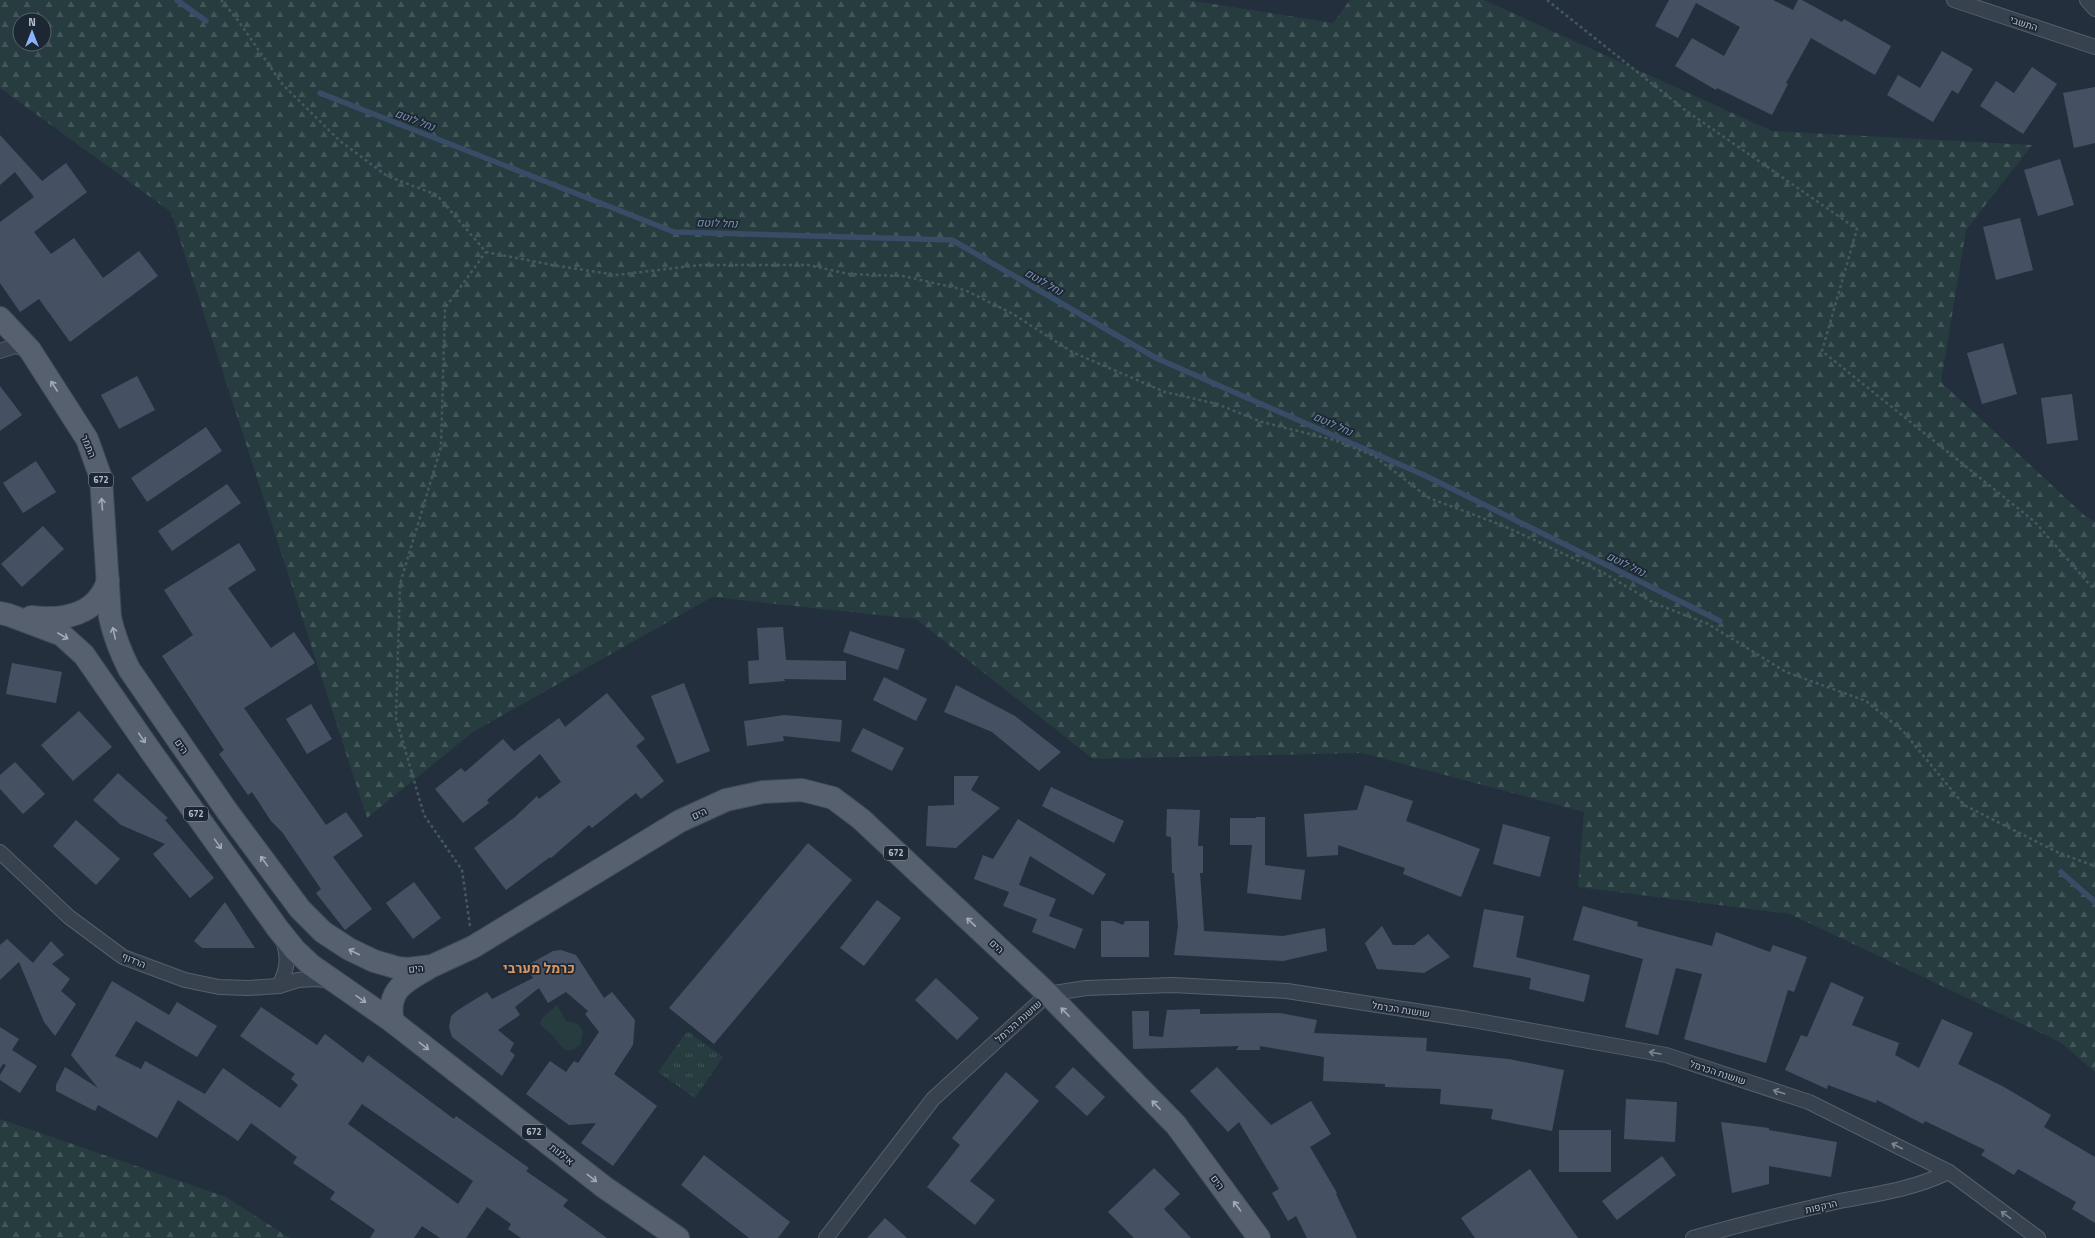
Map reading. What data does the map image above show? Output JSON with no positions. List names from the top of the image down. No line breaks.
{"streets":{"main road":["התמר","672","הים","אילנות"],"street":["התשבי","הרדוף","שושנת הכרמל","הרקפות"]},"crossings":[["התמר","הים"],["672","הרדוף"],["672","אילנות"],["הים","שושנת הכרמל"],["שושנת הכרמל","הרקפות"]],"one_way":["התמר","שושנת הכרמל","אילנות"],"districts":["כרמל מערבי"],"water":["נחל לוטם"],"north":"top"}
